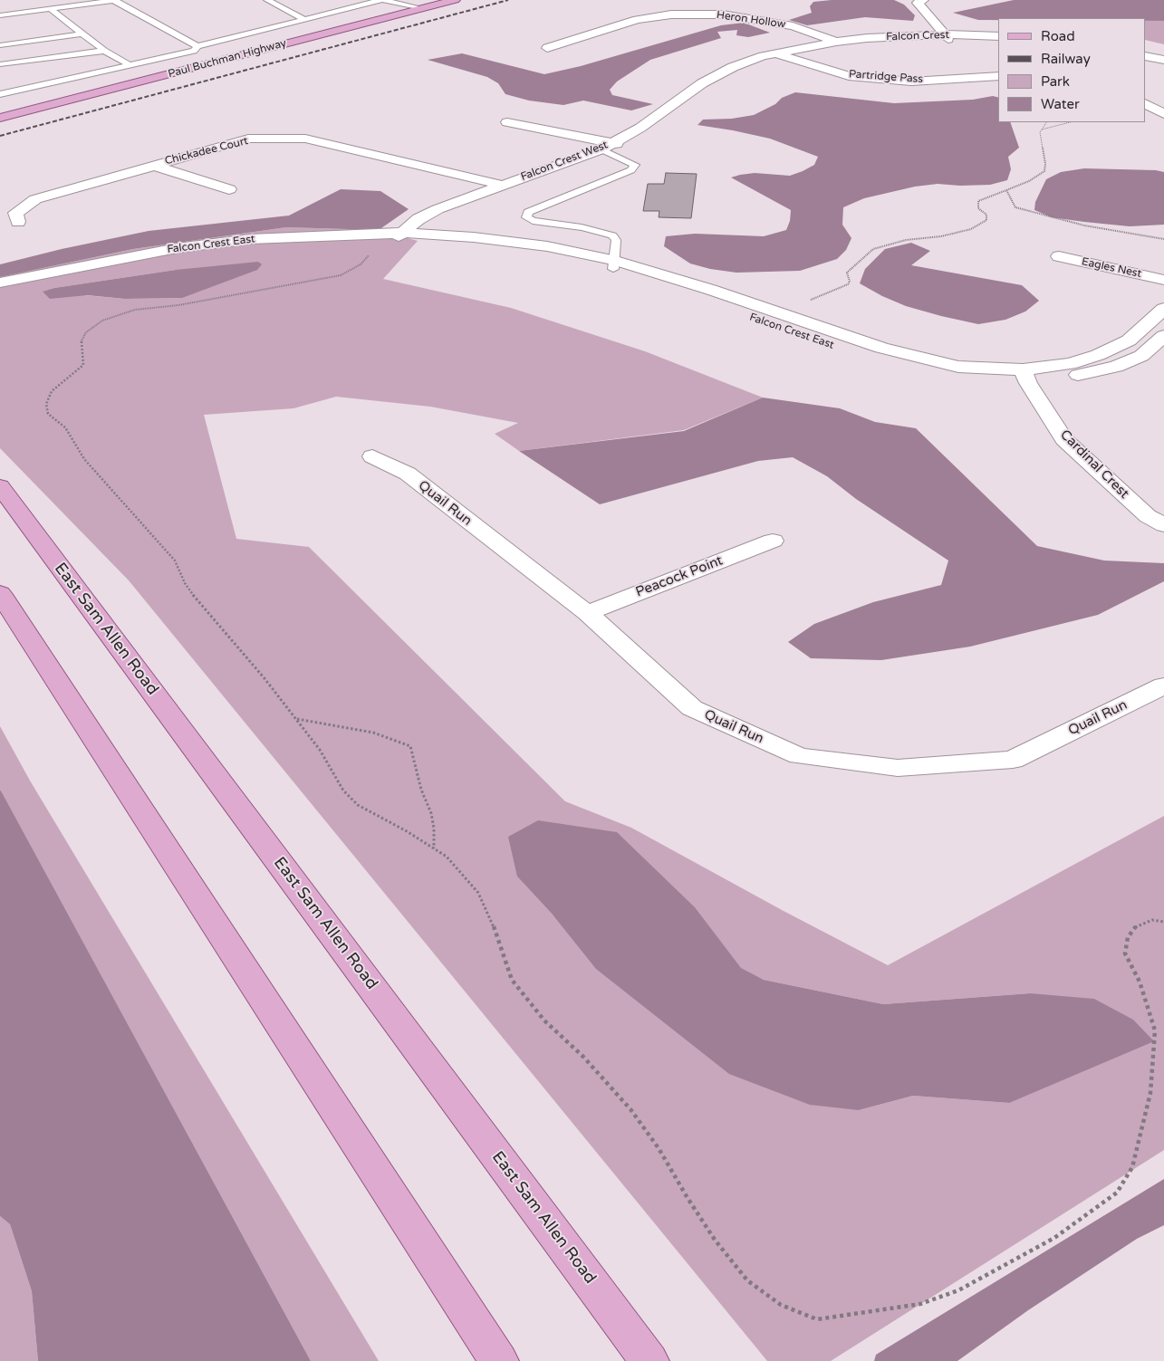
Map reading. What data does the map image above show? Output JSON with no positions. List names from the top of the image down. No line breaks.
{"streets":{"main road":["Paul Buchman Highway","East Sam Allen Road"],"street":["Heron Hollow","Falcon Crest","Partridge Pass","Chickadee Court","Falcon Crest West","Falcon Crest East","Eagles Nest","Cardinal Crest","Quail Run","Peacock Point"]},"crossings":[["Heron Hollow","Falcon Crest West"],["Partridge Pass","Falcon Crest West"],["Chickadee Court","Falcon Crest West"],["Falcon Crest West","Falcon Crest East"],["Falcon Crest East","Cardinal Crest"],["Quail Run","Peacock Point"]],"legend":["Road","Railway","Park","Water"]}
